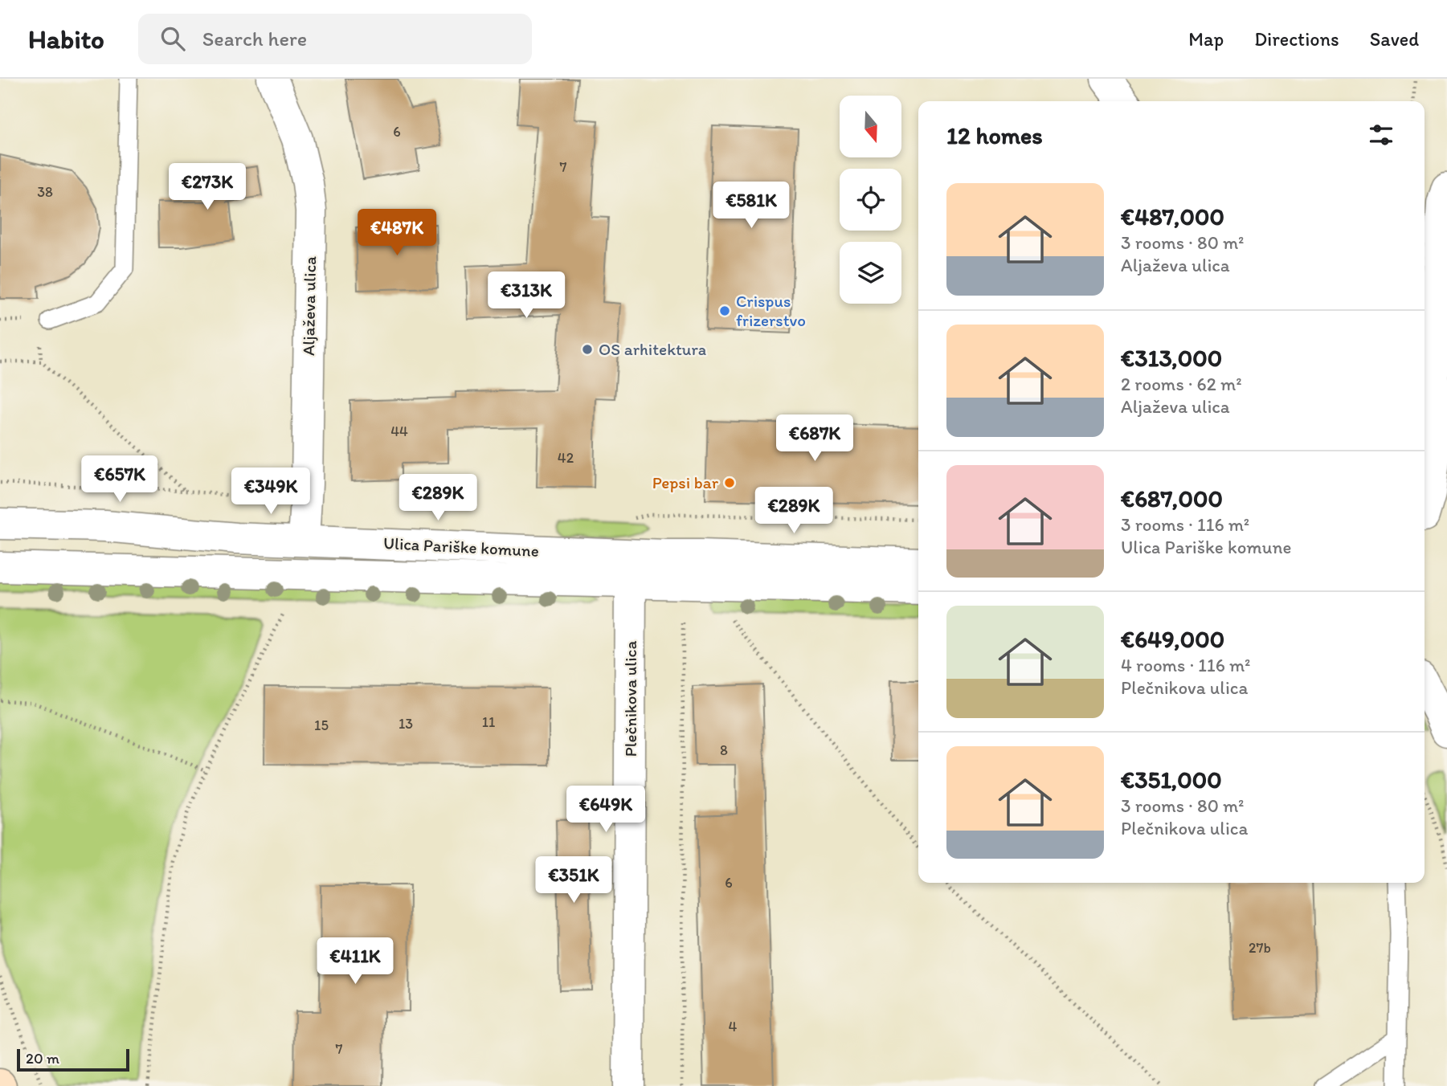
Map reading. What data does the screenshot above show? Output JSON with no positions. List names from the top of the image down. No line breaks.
{"streets":{"street":["Aljaževa ulica","Ulica Pariške komune","Plečnikova ulica"]},"crossings":[["Aljaževa ulica","Ulica Pariške komune"]],"places":["Crispus frizerstvo","OS arhitektura","Pepsi bar"],"house_numbers":["6","7","38","44","42","11","13","15","8","6","27b","4","7"],"scale_bar":"20 m","north":"bottom","page":{"header":"Habito","search":"Search here","nav":["Map","Directions","Saved"],"heading":"12 homes","price":["€273K","€581K","€487K","€313K","€687K","€657K","€349K","€289K","€289K","€649K","€351K","€411K"],"list":[{"name":"€487,000","note":"3 rooms · 80 m² · Aljaževa ulica"},{"name":"€313,000","note":"2 rooms · 62 m² · Aljaževa ulica"},{"name":"€687,000","note":"3 rooms · 116 m² · Ulica Pariške komune"},{"name":"€649,000","note":"4 rooms · 116 m² · Plečnikova ulica"},{"name":"€351,000","note":"3 rooms · 80 m² · Plečnikova ulica"}],"scale":"20 m"}}
